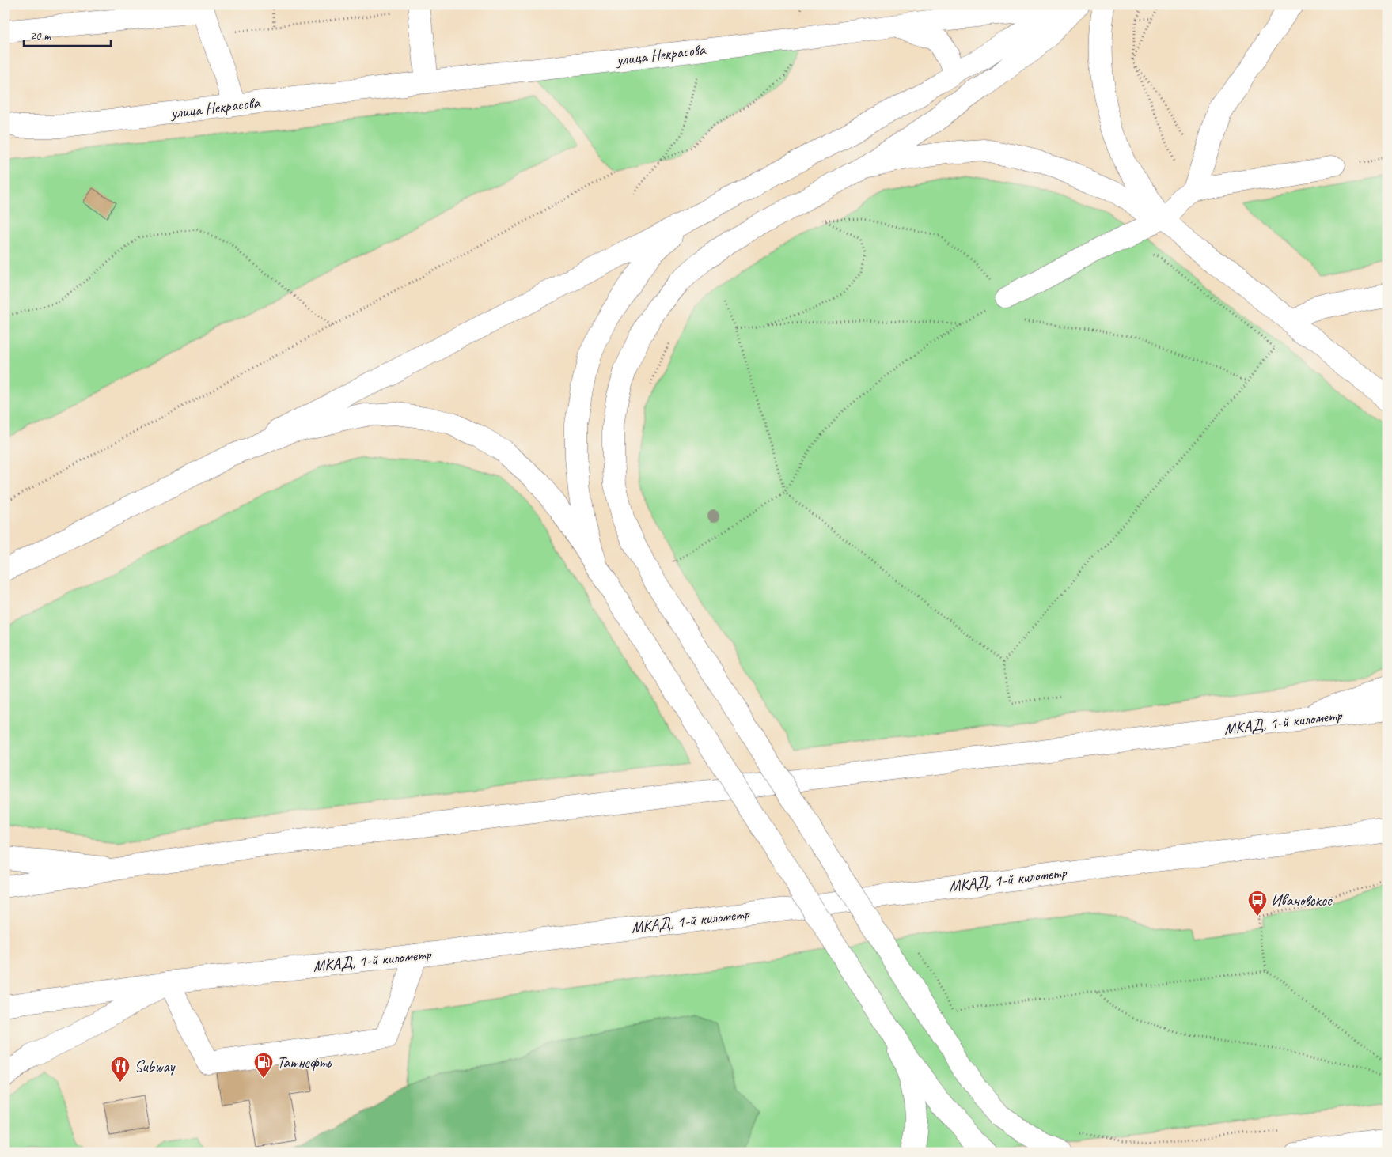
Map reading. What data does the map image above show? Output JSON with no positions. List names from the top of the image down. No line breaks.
{"streets":{"main road":["улица Некрасова","МКАД, 1-й километр"]},"places":{"bus stop":["Ивановское"],"fuel station":["Татнефть"],"restaurant":["Subway"]},"scale_bar":"20 m"}
